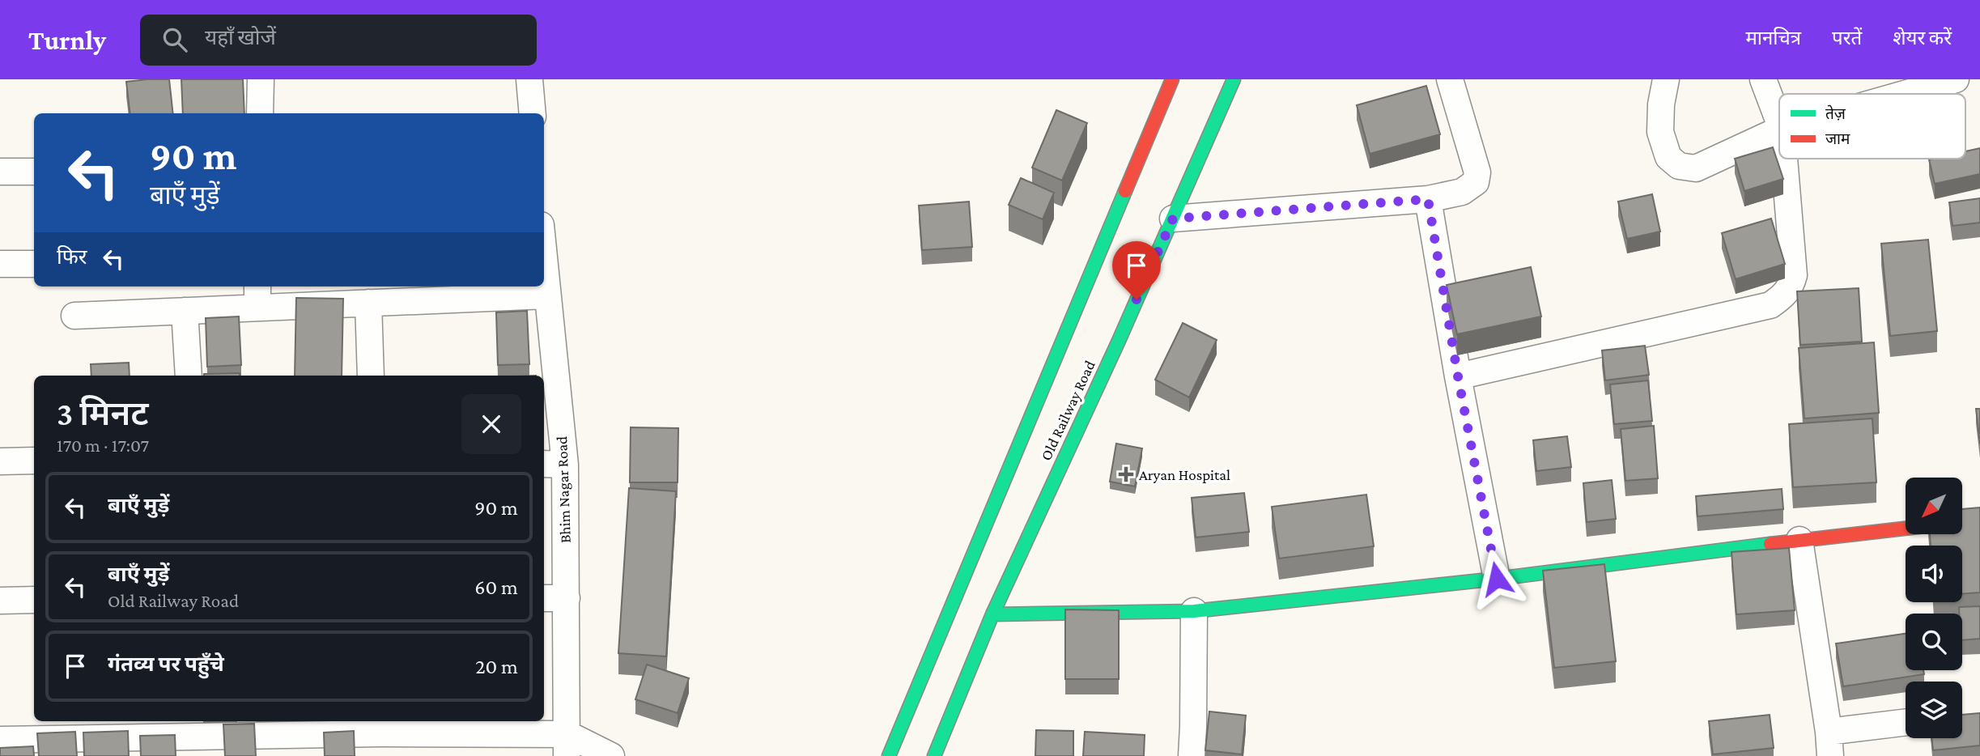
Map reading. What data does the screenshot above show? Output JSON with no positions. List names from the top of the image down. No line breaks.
{"streets":{"main road":["Old Railway Road"],"street":["Bhim Nagar Road"]},"places":{"health":["Aryan Hospital"]},"legend":["तेज़","जाम"],"north":"bottom left","page":{"header":"Turnly","search":"यहाँ खोजें","nav":["मानचित्र","परतें","शेयर करें"],"turn":["90 m","बाएँ मुड़ें"],"then":"फिर","heading":["3 मिनट","170 m · 17:07"],"list":[{"name":"बाएँ मुड़ें","value":"90 m"},{"name":"बाएँ मुड़ें","note":"Old Railway Road","value":"60 m"},{"name":"गंतव्य पर पहुँचे","value":"20 m"}]}}
